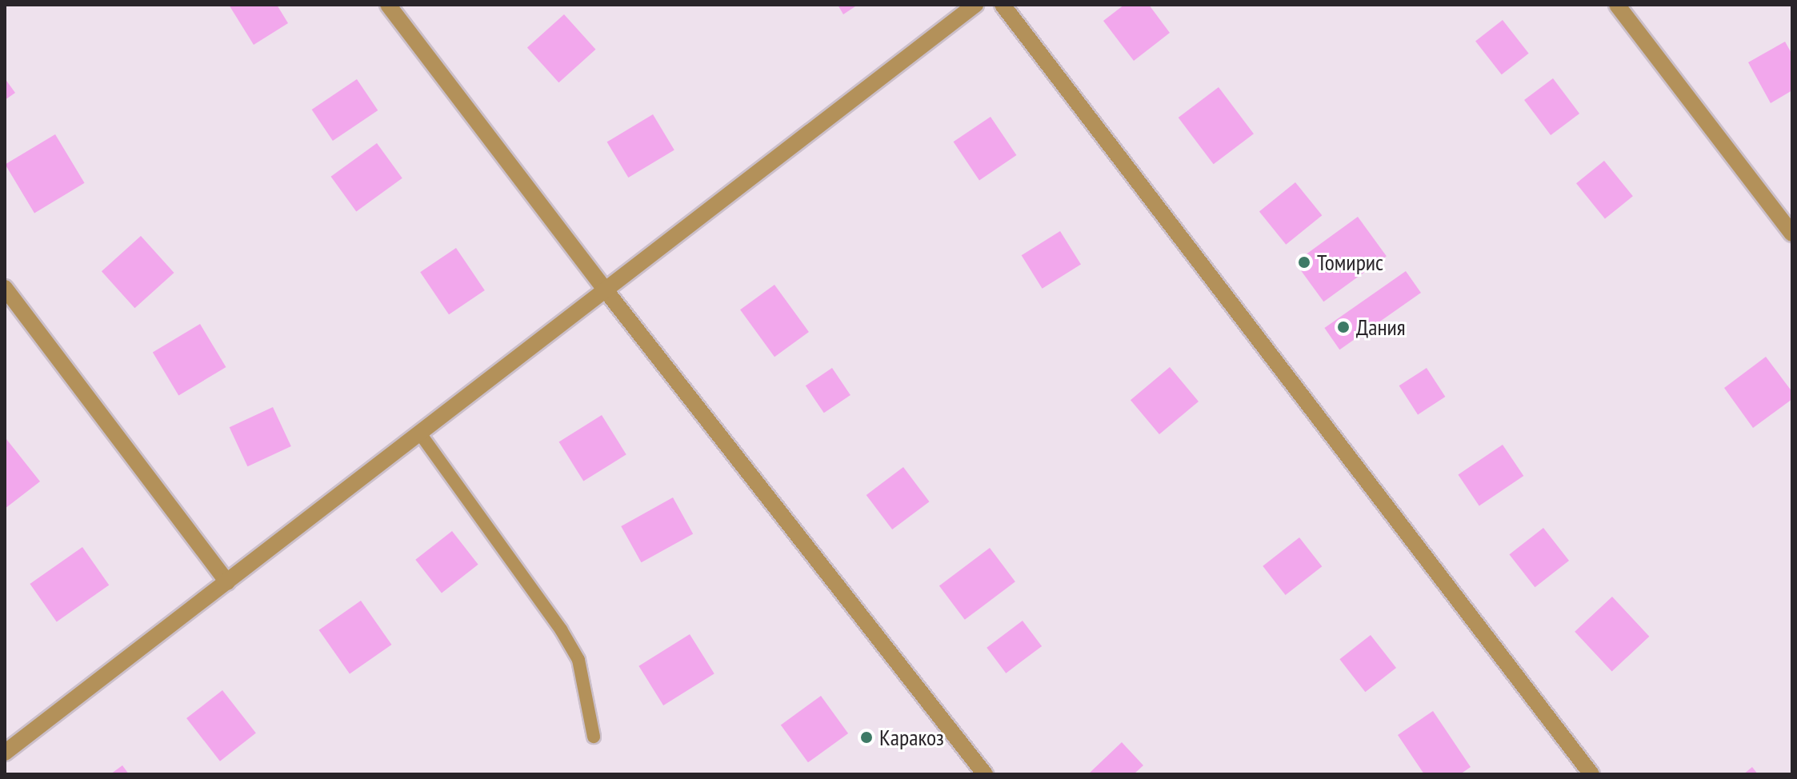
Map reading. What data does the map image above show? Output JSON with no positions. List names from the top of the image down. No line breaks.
{"places":["Томирис","Дания","Каракоз"]}
